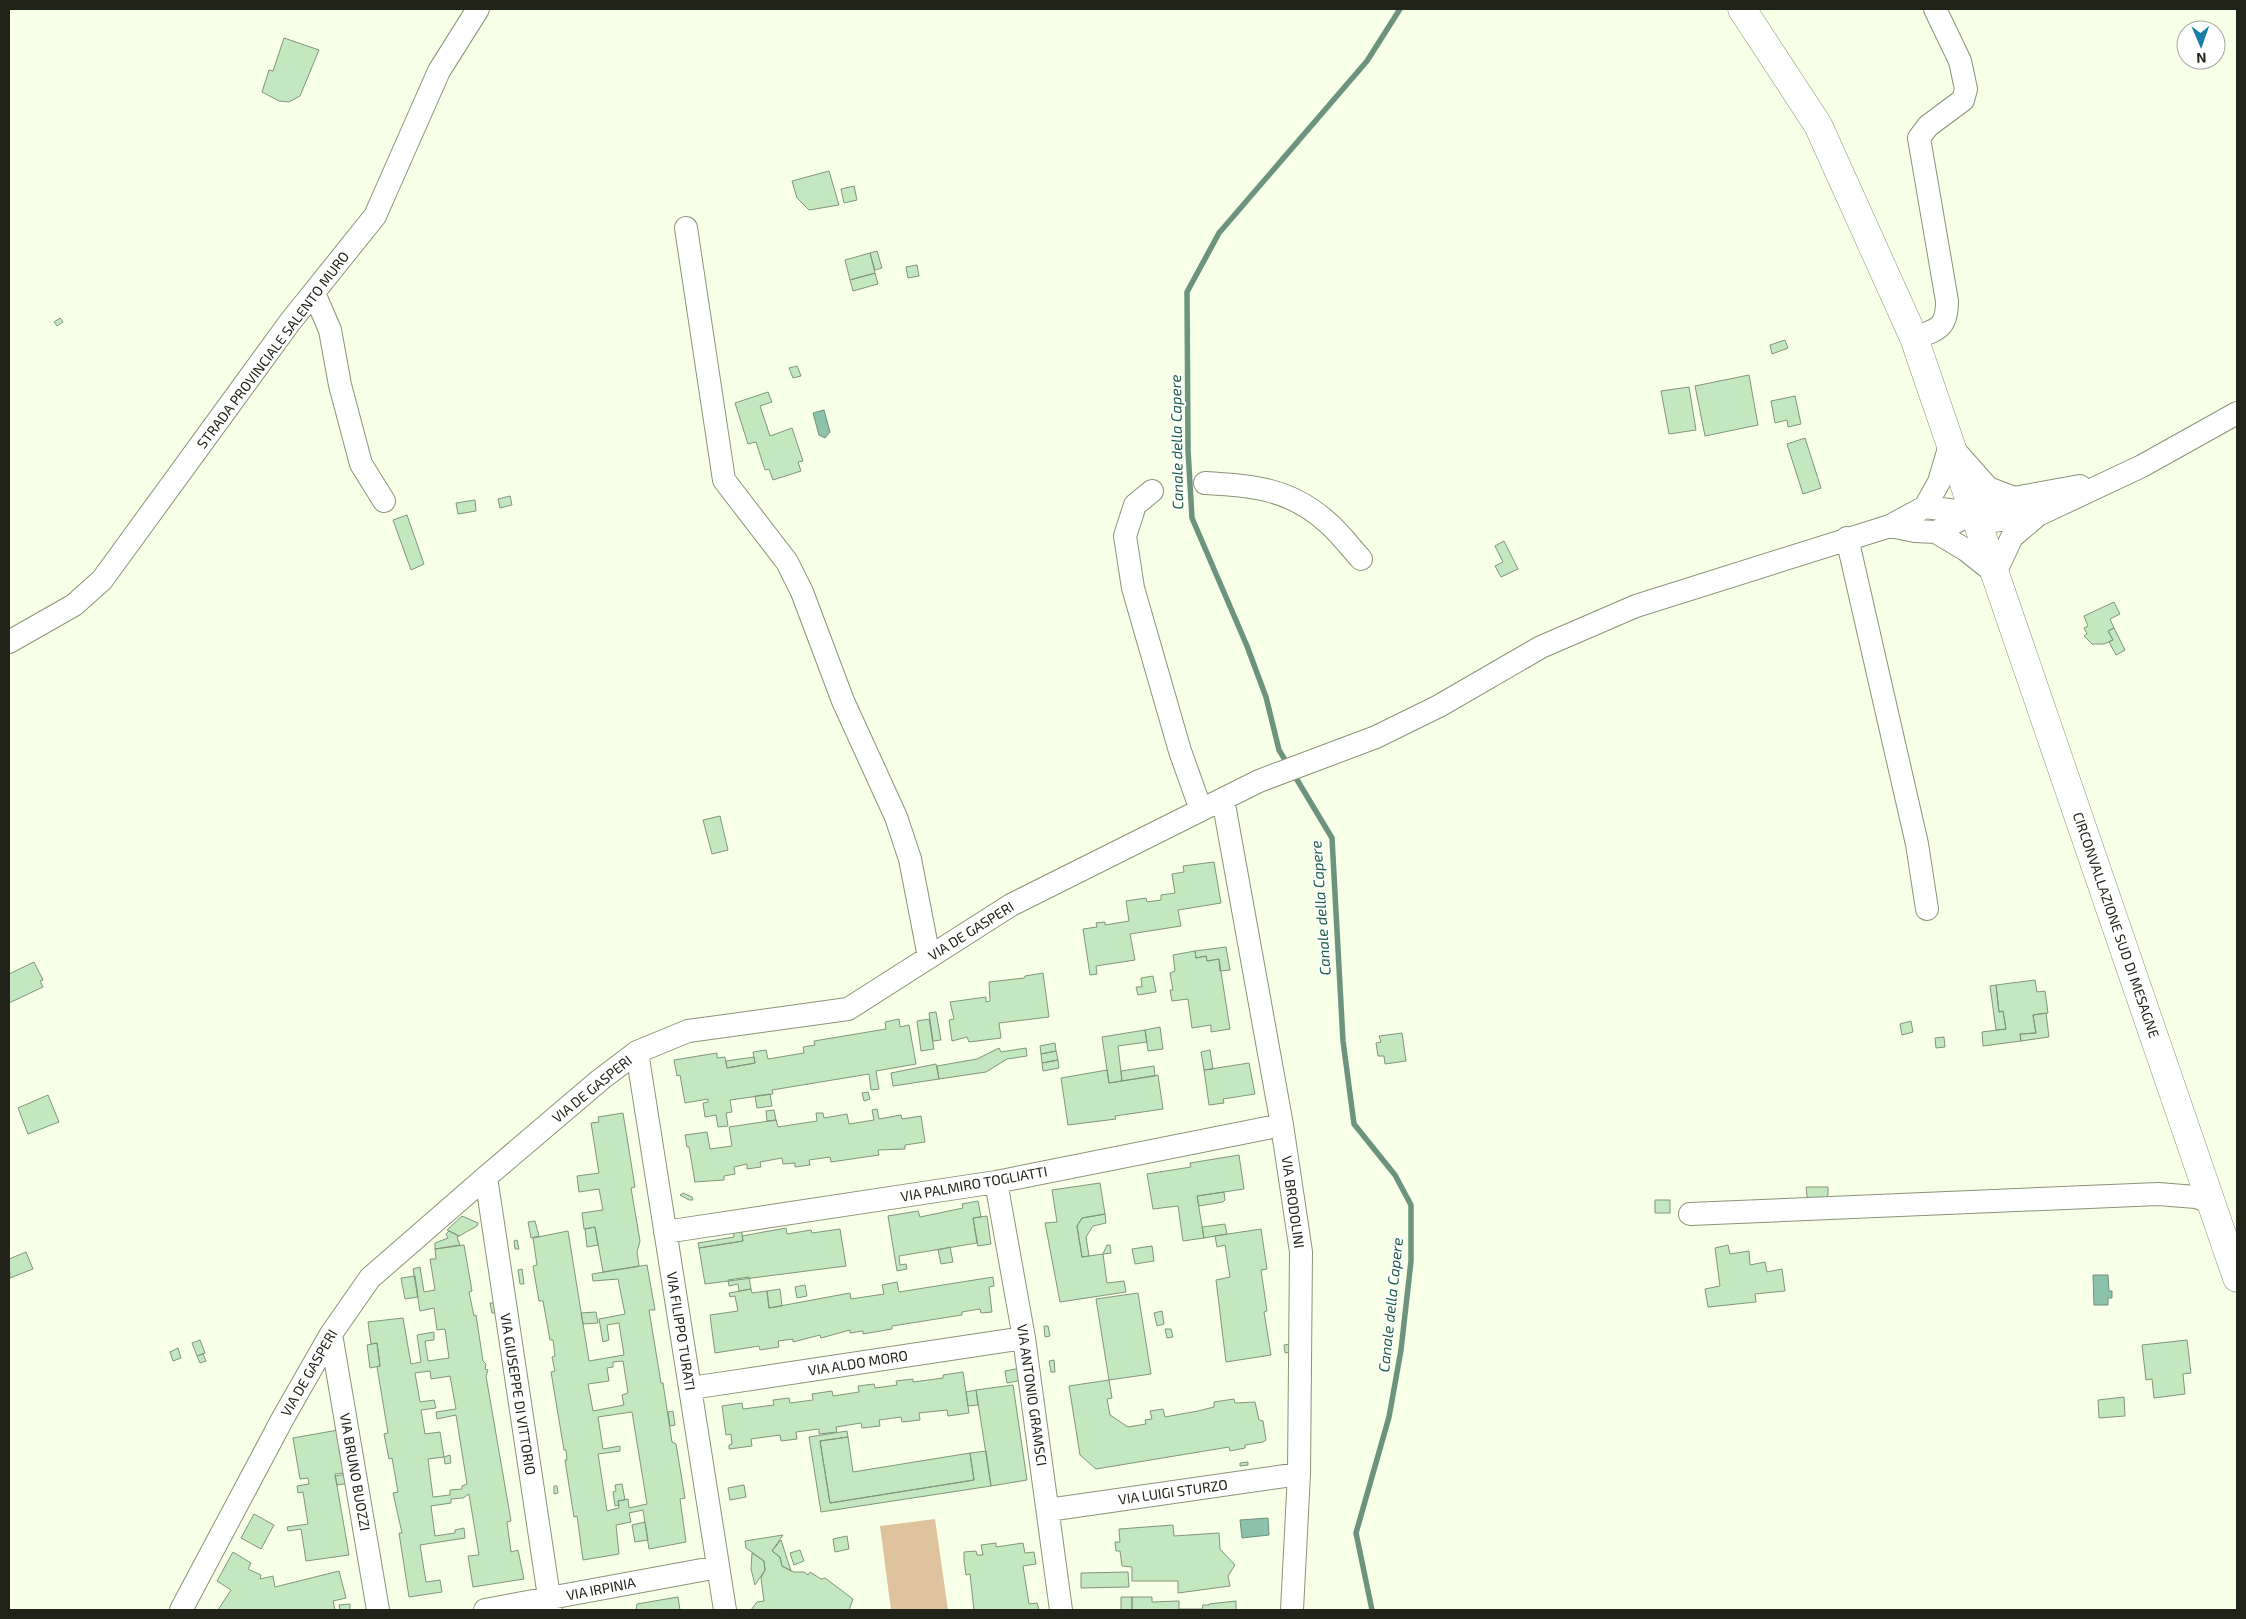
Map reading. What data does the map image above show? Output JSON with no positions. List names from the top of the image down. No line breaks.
{"streets":{"main road":["CIRCONVALLAZIONE SUD DI MESAGNE"],"street":["STRADA PROVINCIALE SALENTO MURO","VIA DE GASPERI","VIA PALMIRO TOGLIATTI","VIA BRODOLINI","VIA FILIPPO TURATI","VIA ALDO MORO","VIA GIUSEPPE DI VITTORIO","VIA ANTONIO GRAMSCI","VIA BRUNO BUOZZI","VIA LUIGI STURZO","VIA IRPINIA"]},"crossings":[["VIA DE GASPERI","VIA BRODOLINI"],["VIA DE GASPERI","VIA FILIPPO TURATI"],["VIA DE GASPERI","VIA GIUSEPPE DI VITTORIO"],["VIA DE GASPERI","VIA BRUNO BUOZZI"],["VIA PALMIRO TOGLIATTI","VIA BRODOLINI"],["VIA PALMIRO TOGLIATTI","VIA FILIPPO TURATI"],["VIA PALMIRO TOGLIATTI","VIA ANTONIO GRAMSCI"],["VIA BRODOLINI","VIA LUIGI STURZO"],["VIA FILIPPO TURATI","VIA ALDO MORO"],["VIA FILIPPO TURATI","VIA IRPINIA"],["VIA ALDO MORO","VIA ANTONIO GRAMSCI"],["VIA GIUSEPPE DI VITTORIO","VIA IRPINIA"],["VIA ANTONIO GRAMSCI","VIA LUIGI STURZO"]],"water":["Canale della Capere"],"north":"bottom"}
